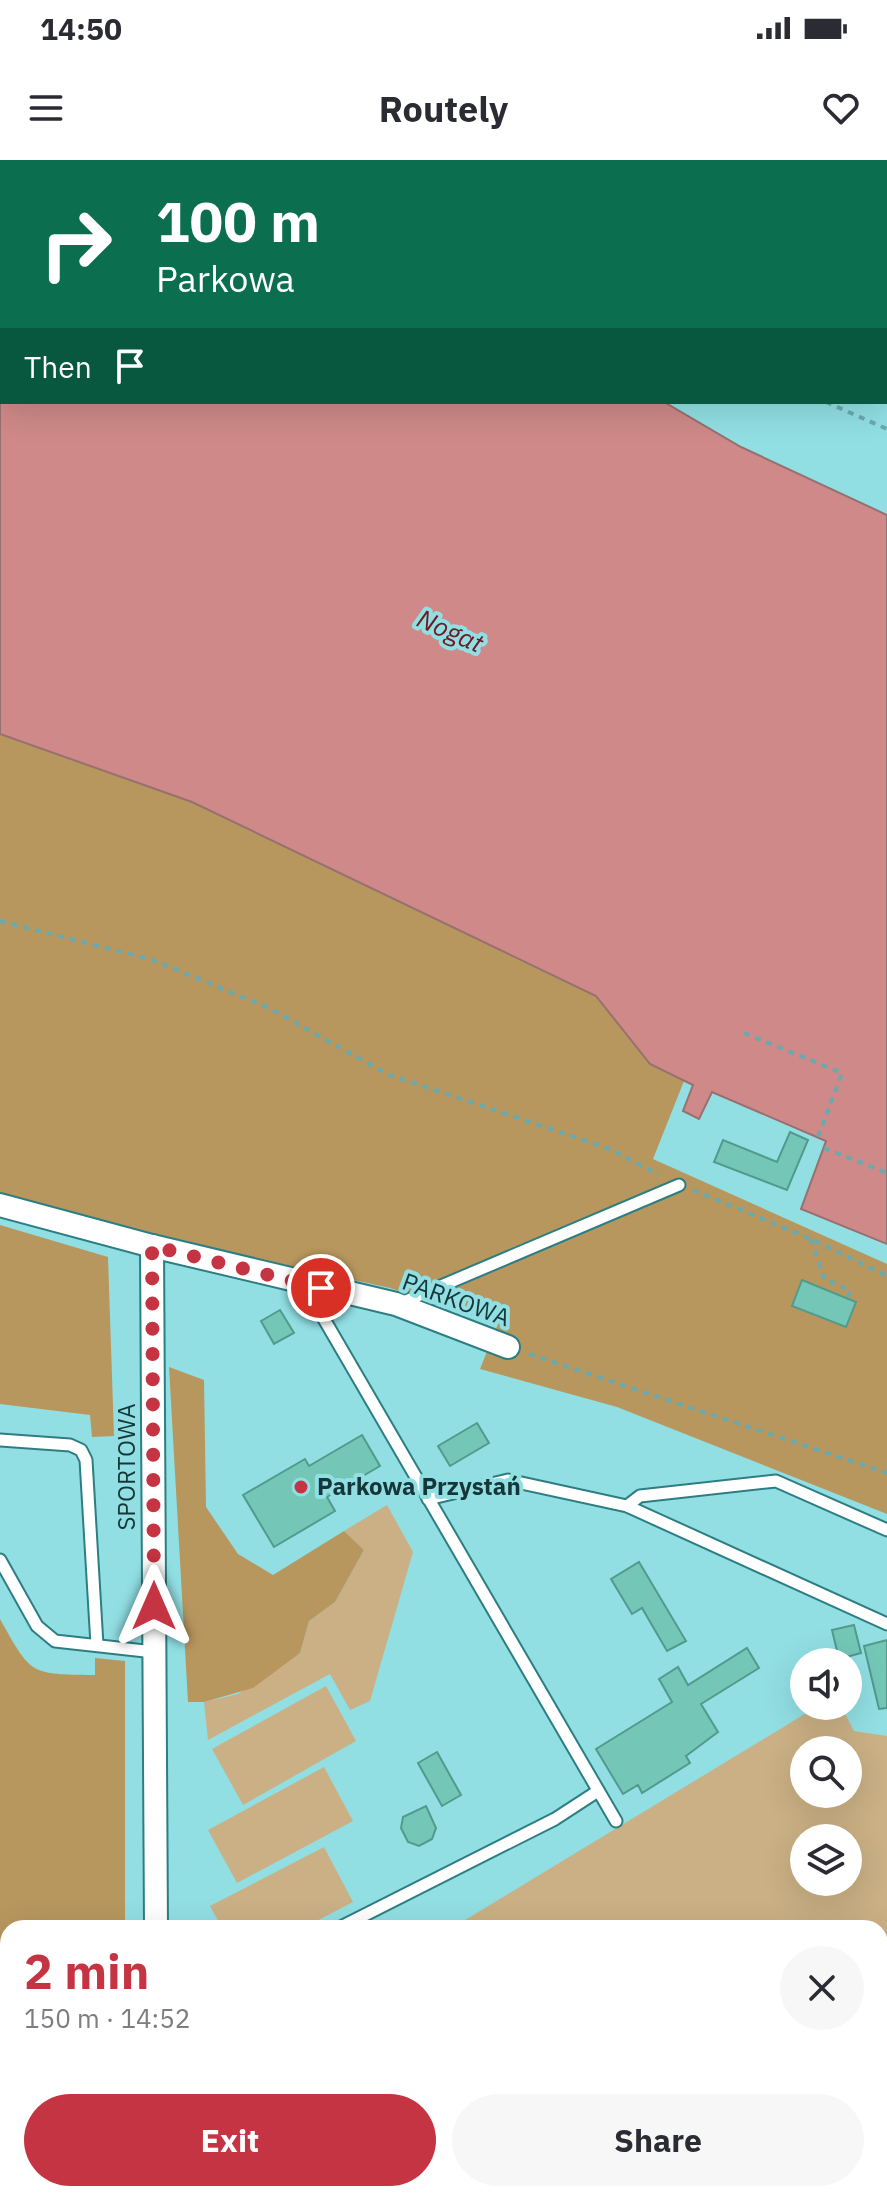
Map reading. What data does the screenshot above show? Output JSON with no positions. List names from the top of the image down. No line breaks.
{"streets":{"street":["PARKOWA","SPORTOWA"]},"crossings":[["PARKOWA","SPORTOWA"]],"water":["Nogat"],"places":["Parkowa Przystań"],"page":{"status":"14:50","header":"Routely","turn":["100 m","Parkowa"],"then":"Then","heading":["2 min","150 m · 14:52"],"buttons":["Exit","Share"]}}
